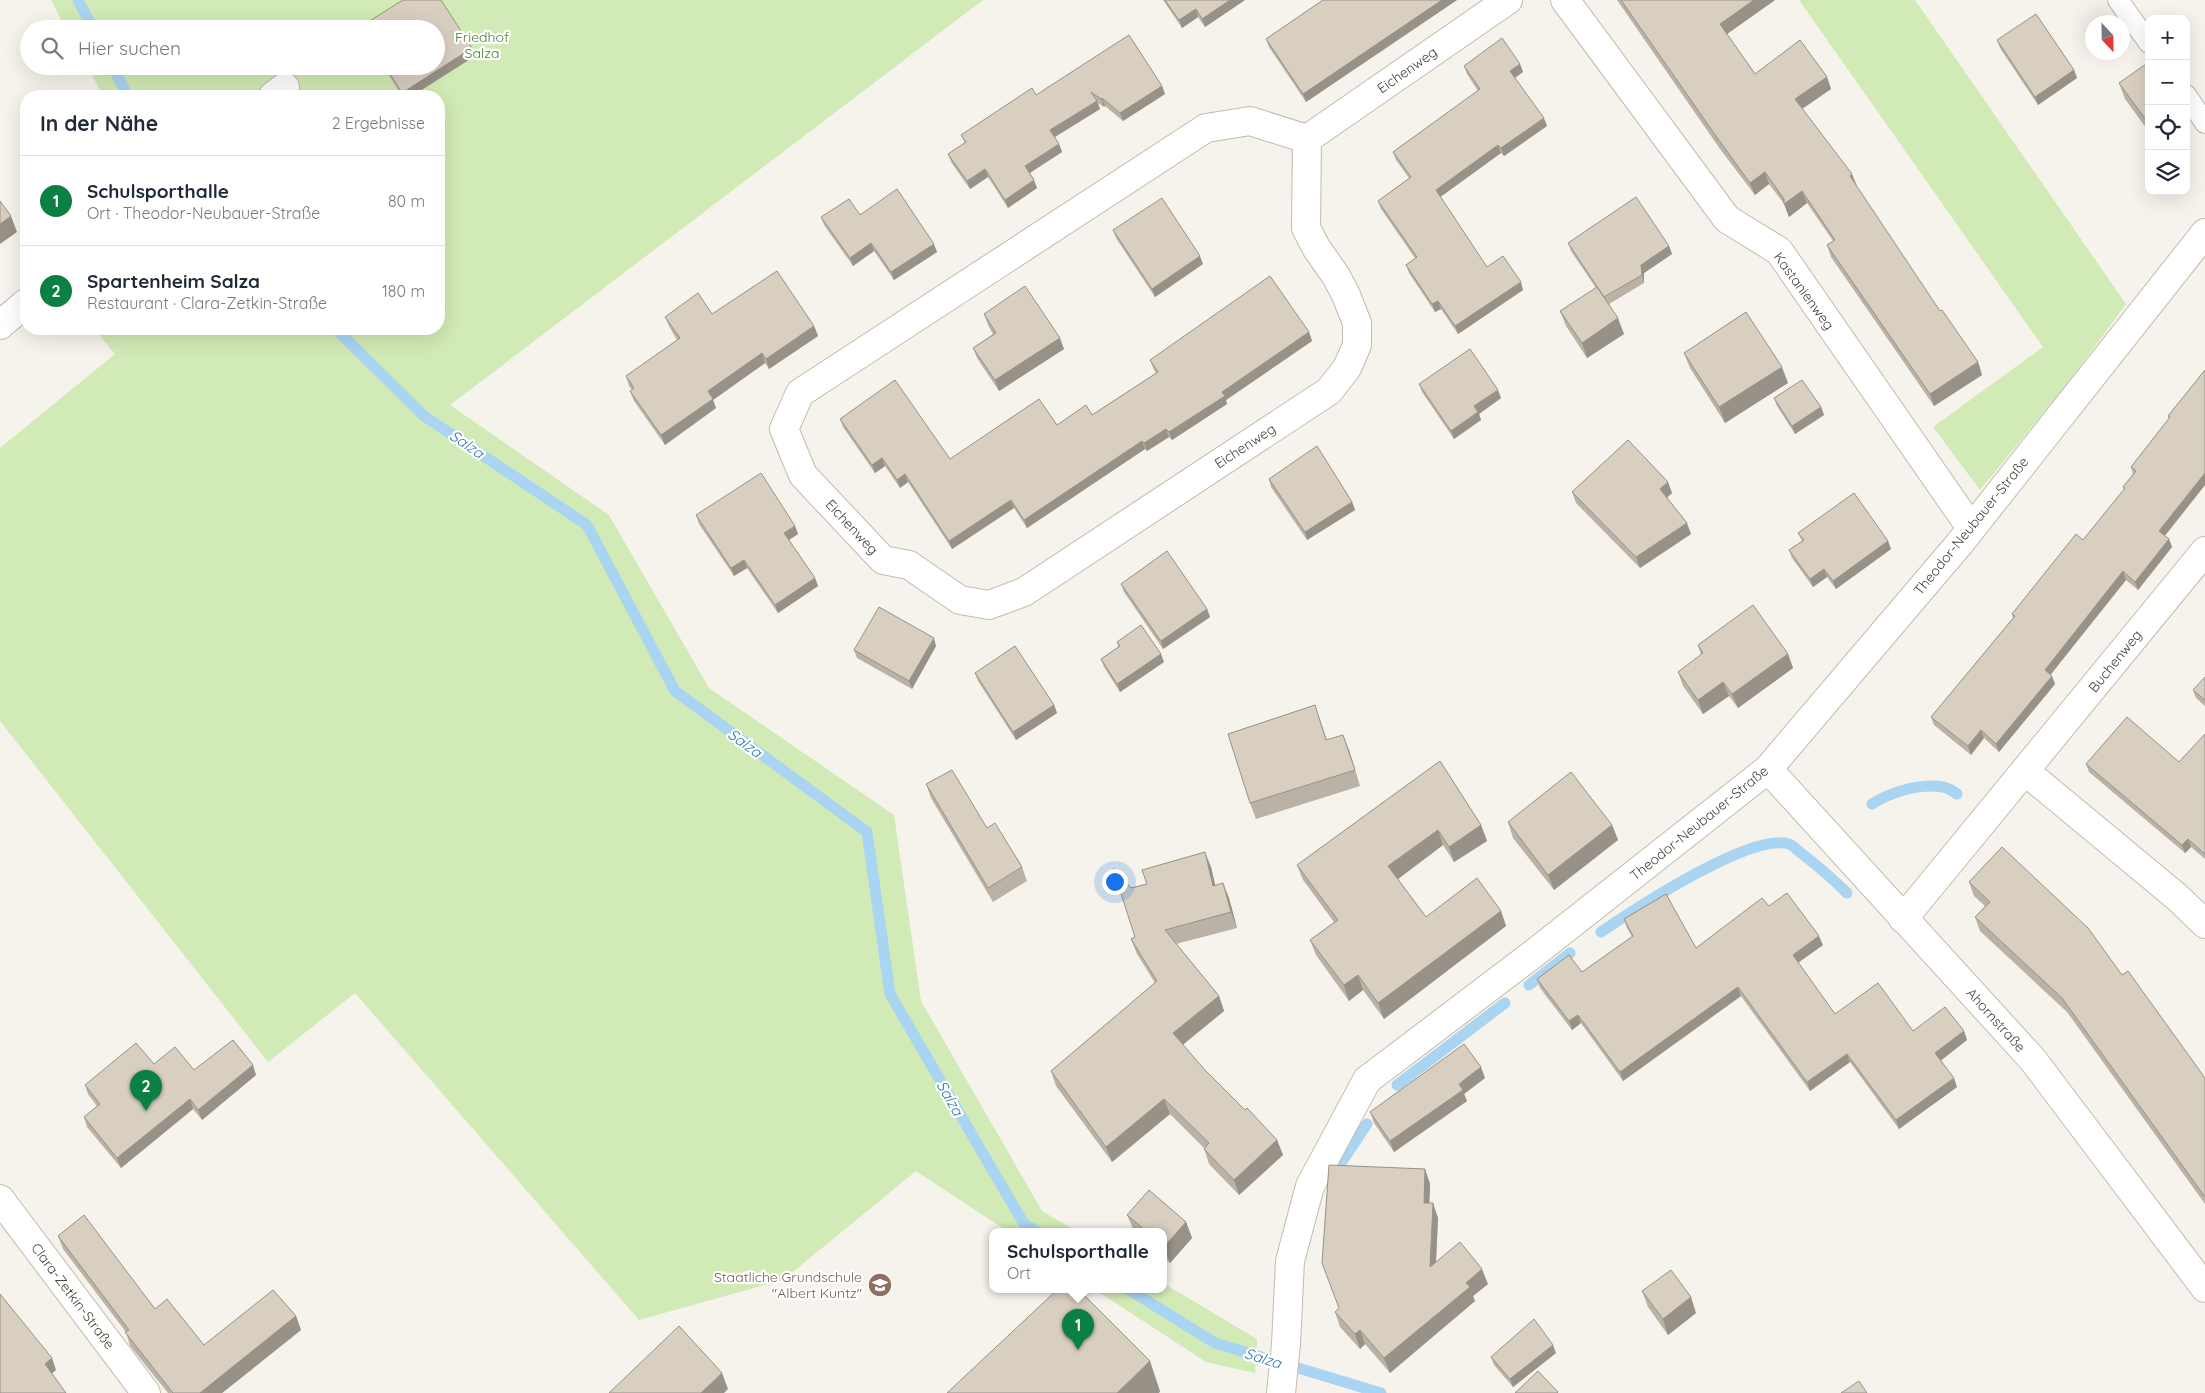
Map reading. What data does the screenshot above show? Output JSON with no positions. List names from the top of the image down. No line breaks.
{"streets":{"street":["Eichenweg","Kastanienweg","Theodor-Neubauer-Straße","Buchenweg","Ahornstraße","Clara-Zetkin-Straße"]},"crossings":[["Kastanienweg","Theodor-Neubauer-Straße"],["Theodor-Neubauer-Straße","Ahornstraße"],["Buchenweg","Ahornstraße"]],"water":["Salza"],"parks":["Friedhof Salza"],"places":{"school or university":["Staatliche Grundschule \"Albert Kuntz\""]},"north":"bottom","page":{"map_buttons":["+","−"],"search":"Hier suchen","heading":["In der Nähe","2 Ergebnisse"],"list":[{"mark":"1","name":"Schulsporthalle","note":"Ort · Theodor-Neubauer-Straße","value":"80 m"},{"mark":"2","name":"Spartenheim Salza","note":"Restaurant · Clara-Zetkin-Straße","value":"180 m"}],"pins":["2","1"],"popup":["Schulsporthalle","Ort"]}}
